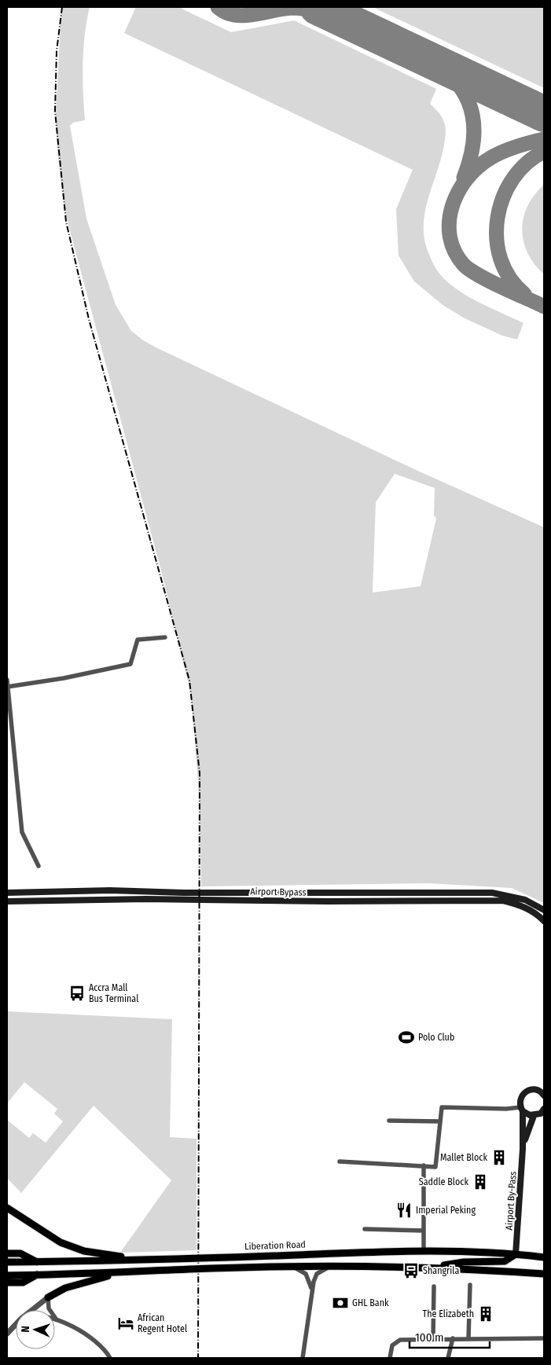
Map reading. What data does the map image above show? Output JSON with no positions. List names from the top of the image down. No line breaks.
{"streets":{"highway":["Liberation Road"],"main road":["Airport Bypass","Airport By-Pass"]},"crossings":[["Airport By-Pass","Liberation Road"]],"places":{"bus stop":["Accra Mall Bus Terminal","Shangrila"],"sports":["Polo Club"],"building":["Mallet Block","Saddle Block","The Elizabeth"],"restaurant":["Imperial Peking"],"bank":["GHL Bank"],"hotel":["African Regent Hotel"]},"scale_bar":"100 m","north":"left"}
